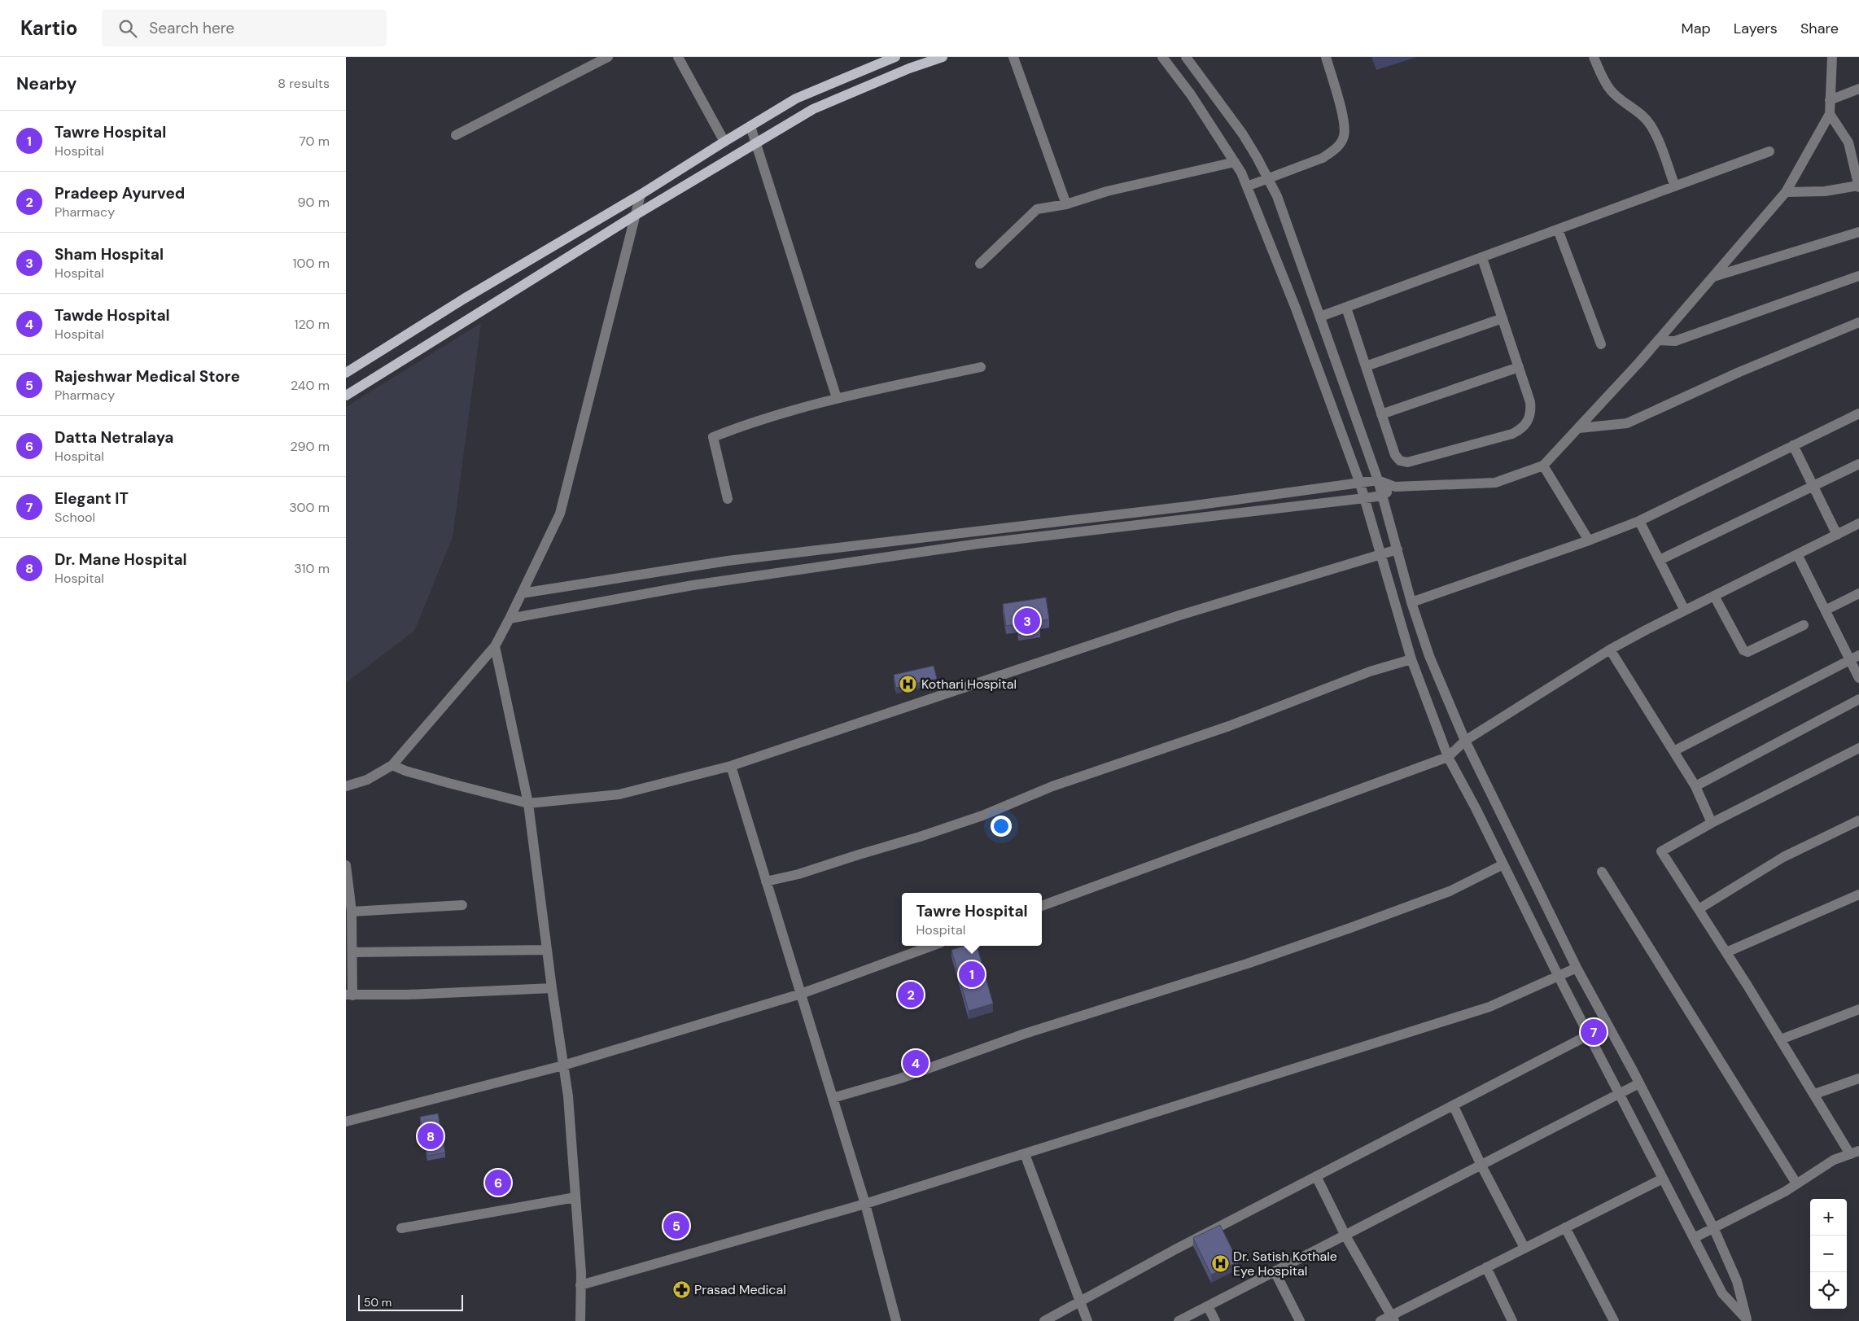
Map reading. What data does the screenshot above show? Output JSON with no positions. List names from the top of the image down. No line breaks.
{"places":{"hospital":["Kothari Hospital","Dr. Satish Kothale Eye Hospital"],"pharmacy":["Prasad Medical"]},"scale_bar":"50 m","page":{"header":"Kartio","search":"Search here","nav":["Map","Layers","Share"],"heading":["Nearby","8 results"],"list":[{"mark":"1","name":"Tawre Hospital","note":"Hospital","value":"70 m"},{"mark":"2","name":"Pradeep Ayurved","note":"Pharmacy","value":"90 m"},{"mark":"3","name":"Sham Hospital","note":"Hospital","value":"100 m"},{"mark":"4","name":"Tawde Hospital","note":"Hospital","value":"120 m"},{"mark":"5","name":"Rajeshwar Medical Store","note":"Pharmacy","value":"240 m"},{"mark":"6","name":"Datta Netralaya","note":"Hospital","value":"290 m"},{"mark":"7","name":"Elegant IT","note":"School","value":"300 m"},{"mark":"8","name":"Dr. Mane Hospital","note":"Hospital","value":"310 m"}],"pins":["3","1","2","7","4","8","6","5"],"popup":["Tawre Hospital","Hospital"],"map_buttons":["+","−"],"scale":"50 m"}}
